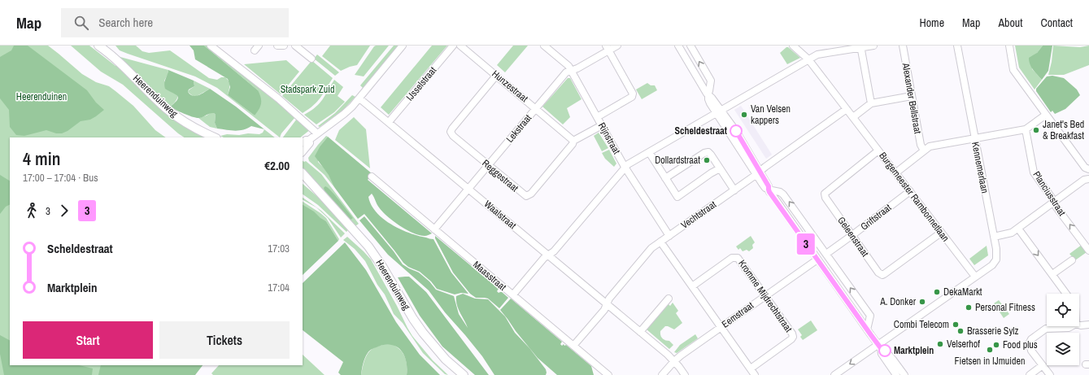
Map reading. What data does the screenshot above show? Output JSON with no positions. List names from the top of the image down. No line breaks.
{"streets":{"main road":["Heerenduinweg"],"street":["IJsselstraat","Hunzestraat","Alexander Bellstraat","Lekstraat","Rijnstraat","Kennemerlaan","Reggestraat","Planciusstraat","Burgemeester Rambonnetlaan","Waalstraat","Vechtstraat","Griftstraat","Geleenstraat","Maasstraat","Kromme Mijdrechtstraat","Eemstraat"]},"crossings":[["IJsselstraat","Waalstraat"],["Hunzestraat","Lekstraat"],["Hunzestraat","Reggestraat"],["Lekstraat","Rijnstraat"],["Lekstraat","Reggestraat"],["Lekstraat","Waalstraat"],["Lekstraat","Maasstraat"],["Rijnstraat","Reggestraat"],["Rijnstraat","Vechtstraat"],["Kennemerlaan","Burgemeester Rambonnetlaan"],["Burgemeester Rambonnetlaan","Vechtstraat"],["Burgemeester Rambonnetlaan","Griftstraat"],["Burgemeester Rambonnetlaan","Geleenstraat"],["Waalstraat","Vechtstraat"],["Waalstraat","Eemstraat"],["Vechtstraat","Maasstraat"],["Griftstraat","Geleenstraat"],["Kromme Mijdrechtstraat","Eemstraat"]],"parks":["Stadspark Zuid","Heerenduinen"],"places":["Van Velsen kappers","Janet's Bed & Breakfast","Scheldestraat","Dollardstraat","DekaMarkt","A. Donker","Personal Fitness","Combi Telecom","Brasserie Sylz","Velserhof","Food plus","Fietsen in IJmuiden","Marktplein"],"lines":["bus line 3"],"page":{"header":"Map","search":"Search here","nav":["Home","Map","About","Contact"],"on_map":"3","heading":["4 min","17:00 – 17:04 · Bus","€2.00"],"legs":["3","3"],"list":[{"name":"Scheldestraat","value":"17:03"},{"name":"Marktplein","value":"17:04"}],"buttons":["Start","Tickets"]}}
